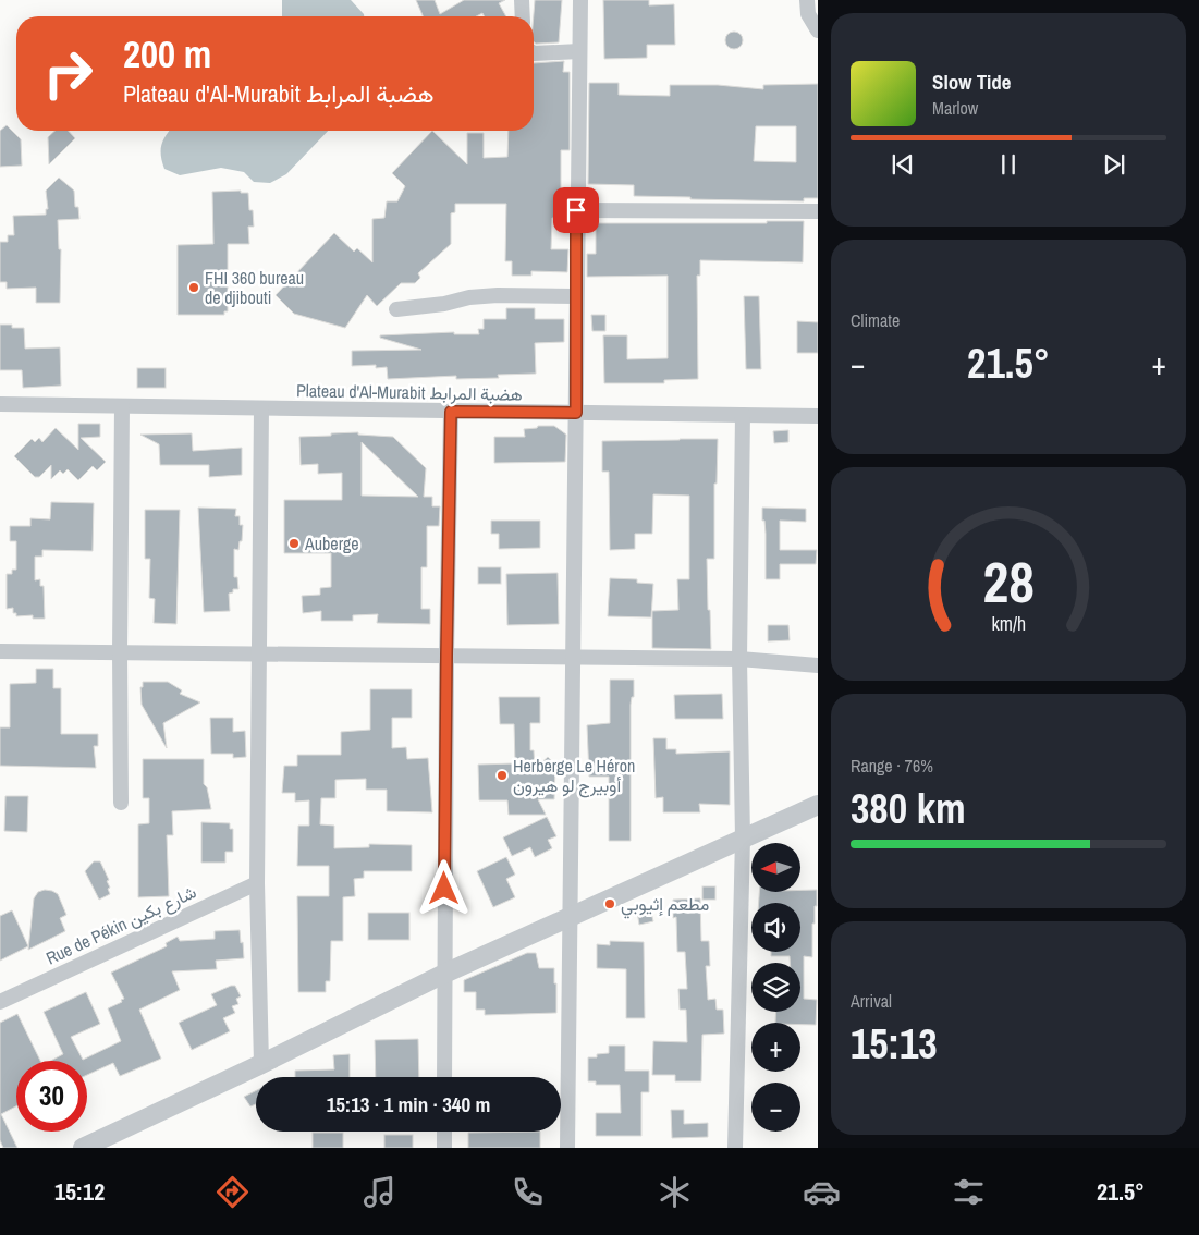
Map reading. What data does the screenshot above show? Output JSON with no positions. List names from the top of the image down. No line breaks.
{"streets":{"street":["Plateau d'Al-Murabit هضبة المرابط","Rue de Pékin شارع بكين"]},"places":["FHI 360 bureau de djibouti","Auberge","Herberge Le Héron أوبيرج لو هيرون","مطعم إثيوبي"],"north":"left","page":{"turn":["200 m","Plateau d'Al-Murabit هضبة المرابط"],"song":["Slow Tide","Marlow"],"tile":["Climate",["Range · 76%","380 km"],["Arrival","15:13"]],"heat":["−","21.5°","+"],"map_buttons":["+","−"],"limit":"30","trip":"15:13 · 1 min · 340 m","tabs":["15:12","21.5°"],"gauge":["28","km/h"]}}
